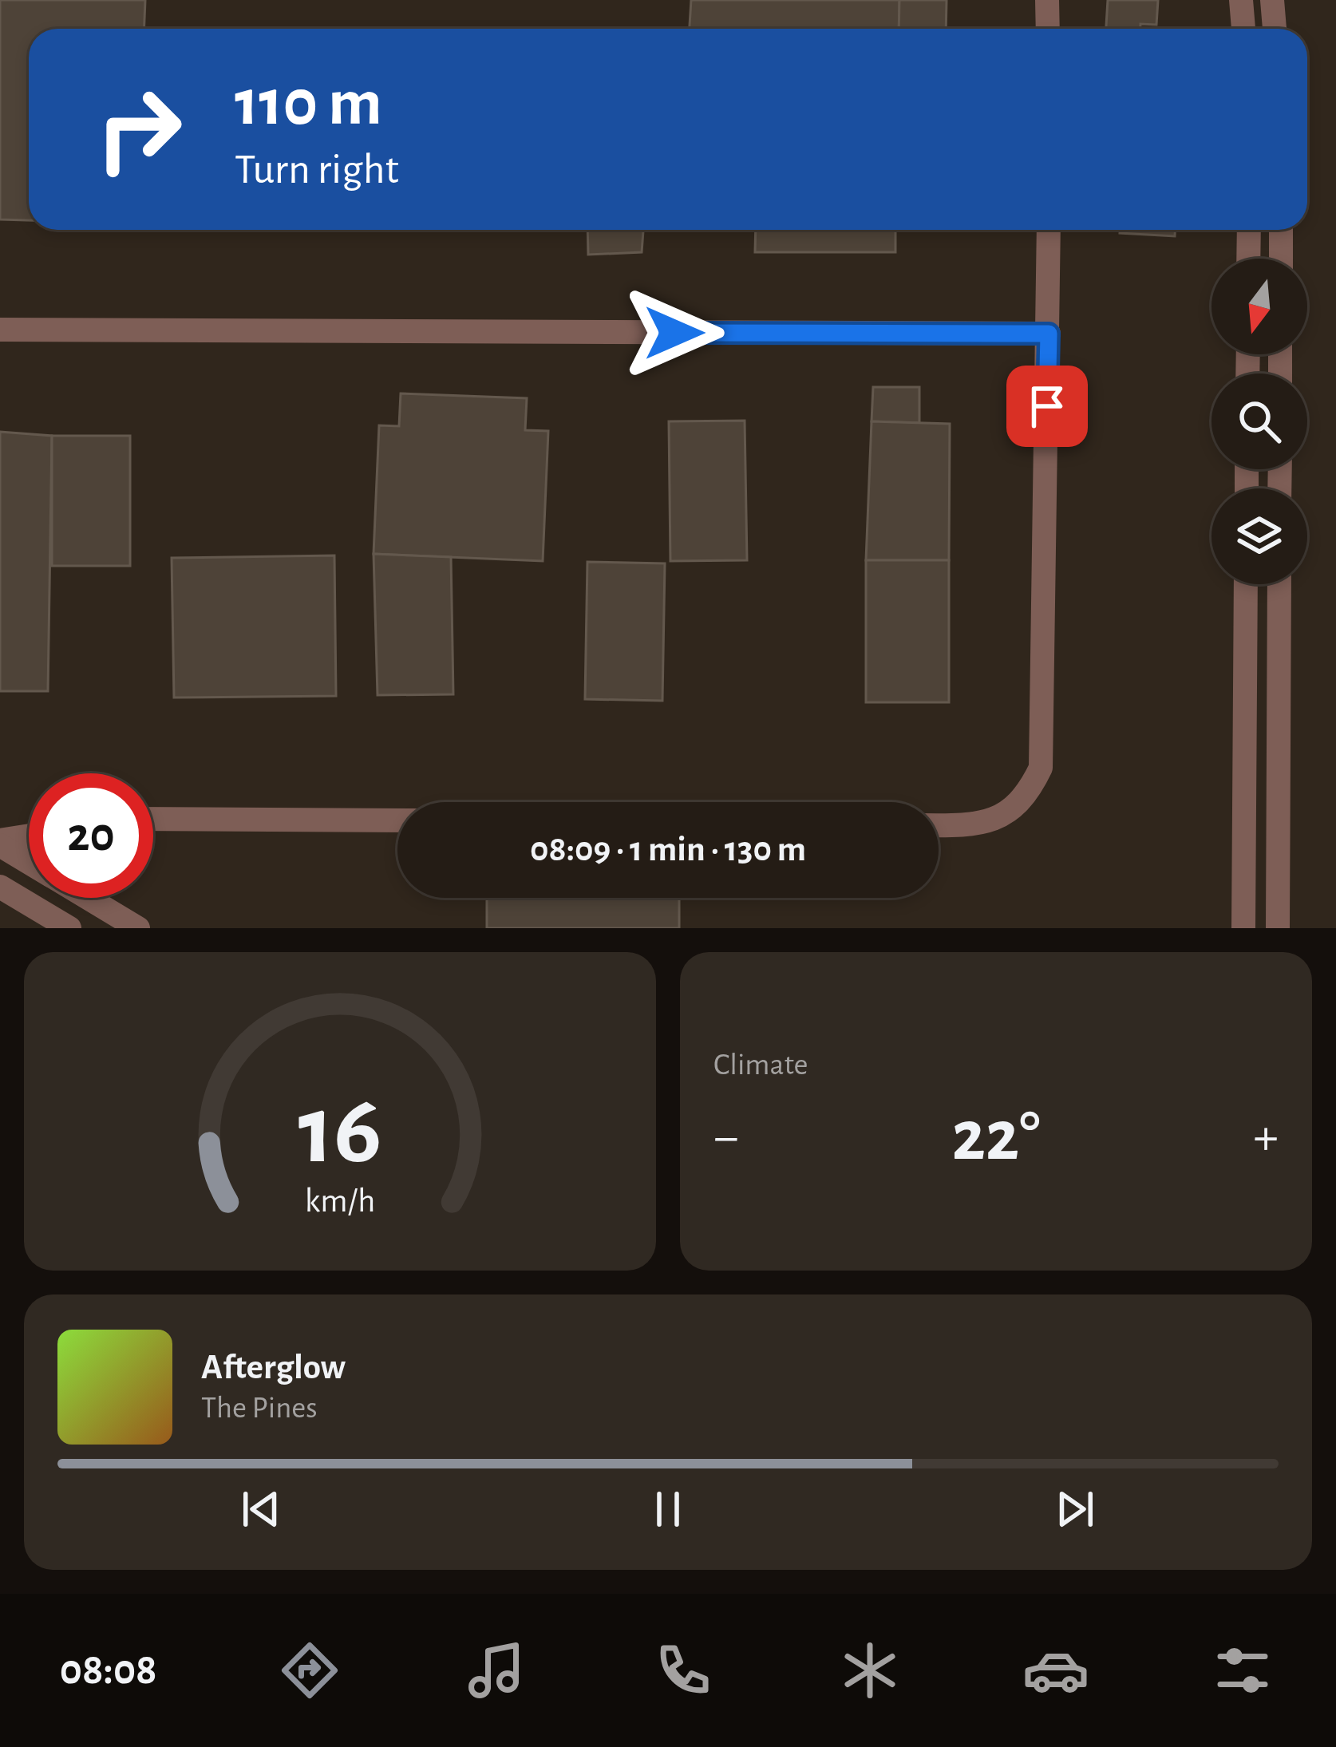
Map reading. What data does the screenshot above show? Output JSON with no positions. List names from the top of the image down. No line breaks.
{"north":"bottom","page":{"turn":["110 m","Turn right"],"limit":"20","trip":"08:09 · 1 min · 130 m","tile":"Climate","heat":["−","22°","+"],"song":["Afterglow","The Pines"],"tabs":"08:08","gauge":["16","km/h"]}}
